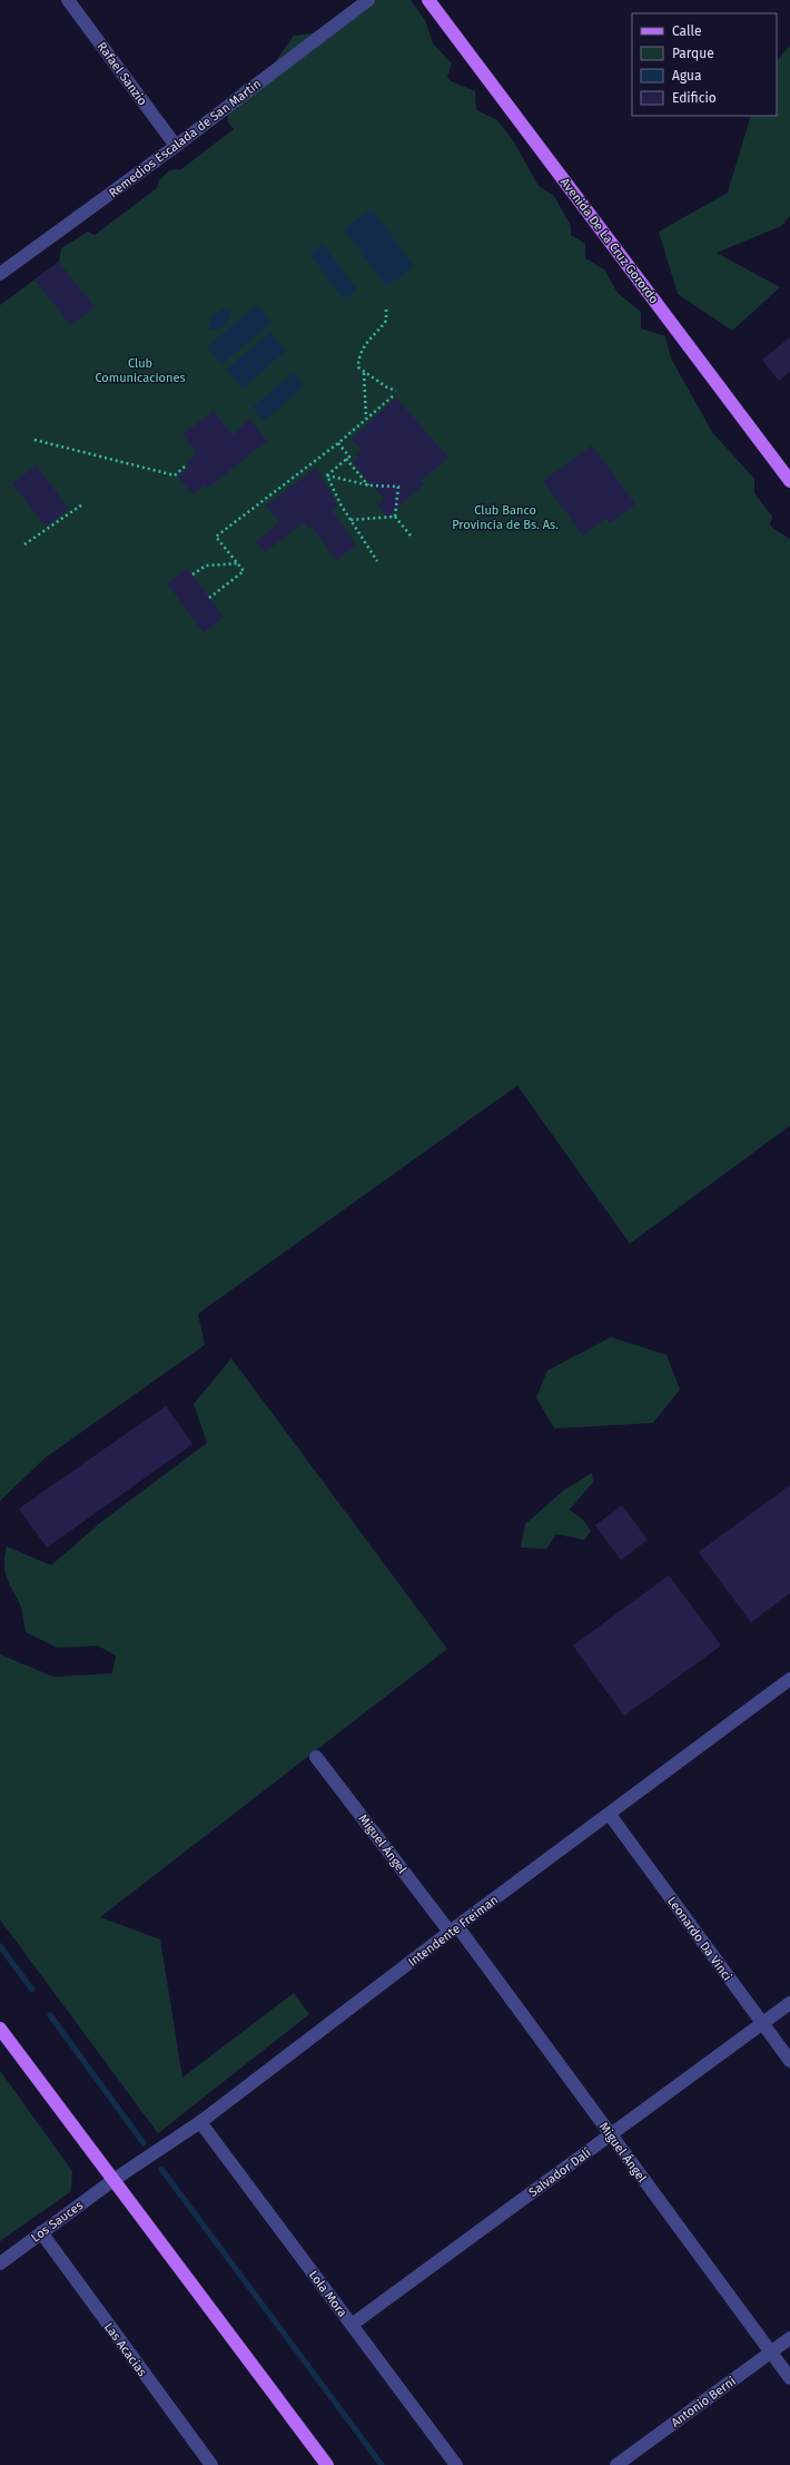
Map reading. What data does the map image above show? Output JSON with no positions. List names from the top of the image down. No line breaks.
{"streets":{"main road":["Avenida De La Cruz Gorordo"],"street":["Rafael Sanzio","Remedios Escalada de San Martin","Miguel Ángel","Intendente Freiman","Leonardo Da Vinci","Salvador Dalí","Los Sauces","Lola Mora","Las Acacias","Antonio Berni"]},"crossings":[["Rafael Sanzio","Remedios Escalada de San Martin"],["Miguel Ángel","Intendente Freiman"],["Miguel Ángel","Salvador Dalí"],["Miguel Ángel","Antonio Berni"],["Intendente Freiman","Leonardo Da Vinci"],["Intendente Freiman","Los Sauces"],["Intendente Freiman","Lola Mora"],["Leonardo Da Vinci","Salvador Dalí"],["Salvador Dalí","Lola Mora"],["Los Sauces","Las Acacias"]],"parks":["Club Comunicaciones","Club Banco Provincia de Bs. As."],"legend":["Calle","Parque","Agua","Edificio"]}
